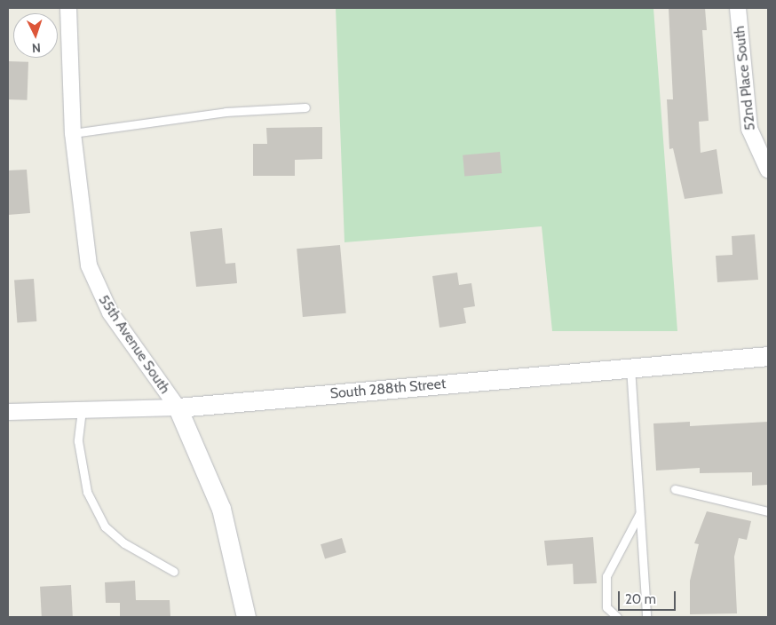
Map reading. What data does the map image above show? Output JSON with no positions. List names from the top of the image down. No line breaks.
{"streets":{"street":["52nd Place South","55th Avenue South","South 288th Street"]},"crossings":[["55th Avenue South","South 288th Street"]],"scale_bar":"20 m","north":"bottom"}
